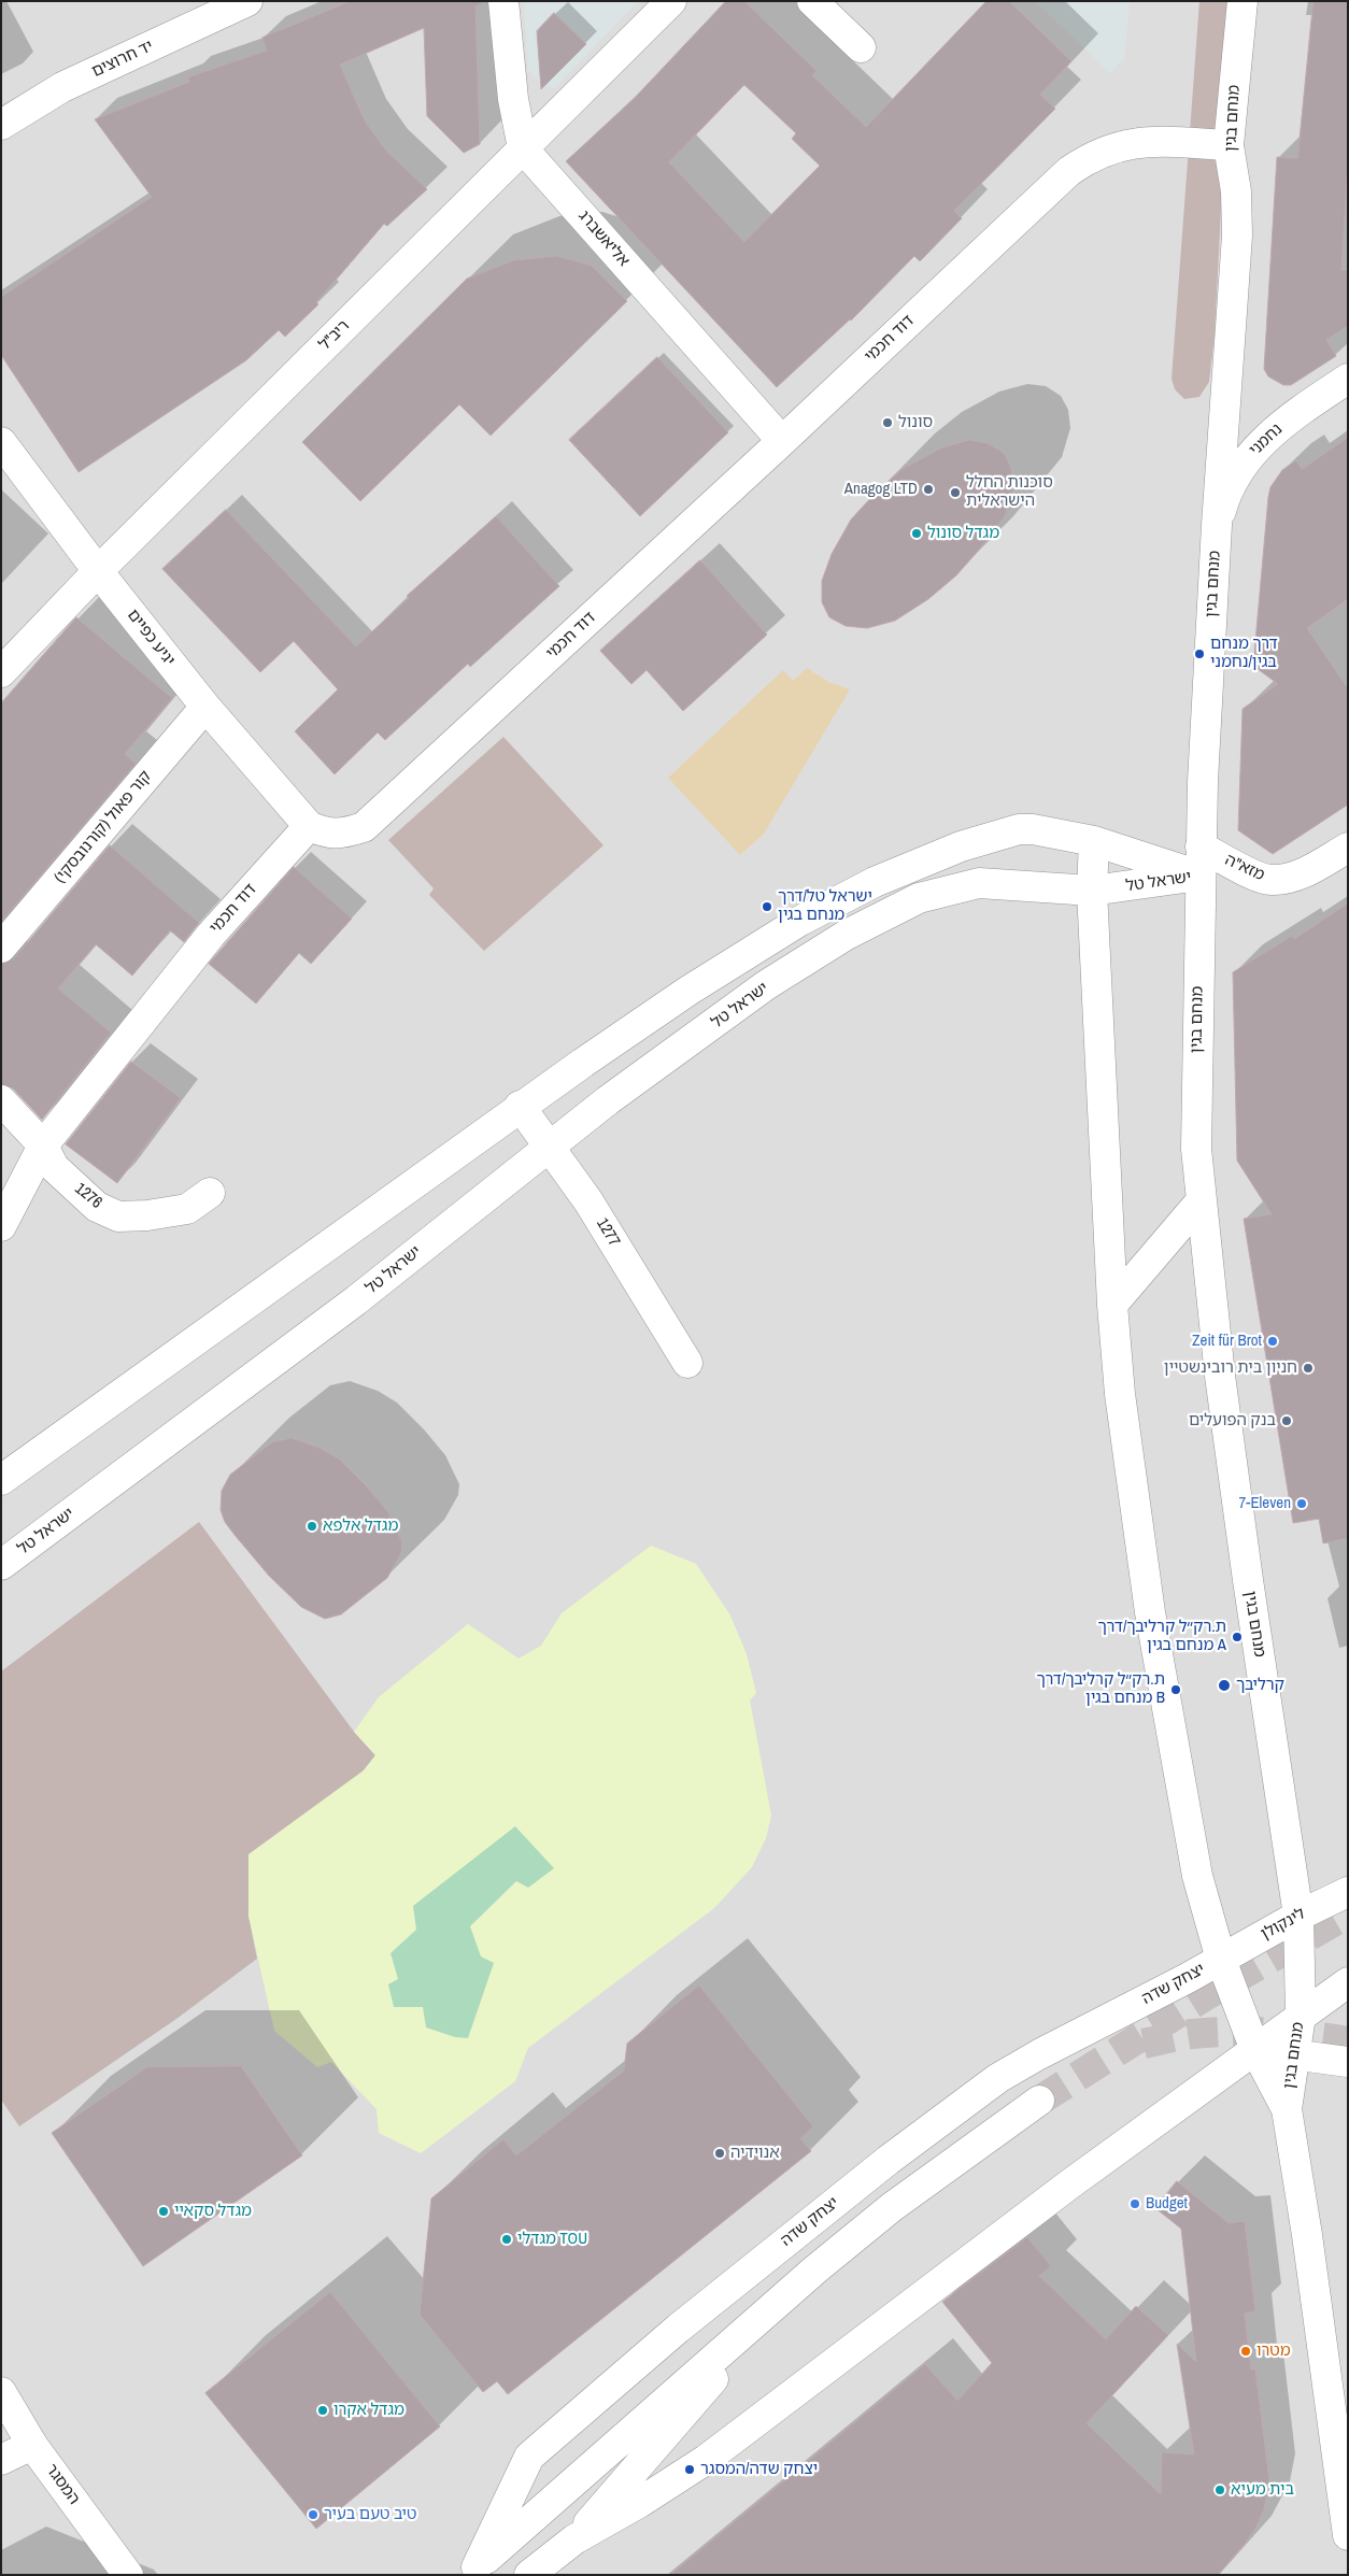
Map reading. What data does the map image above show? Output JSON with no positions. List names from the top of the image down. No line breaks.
{"streets":{"street":["יד חרוצים","מנחם בגין","אליאשברג","ריב\"ל","דוד חכמי","נחמני","יגיע כפיים","קור פאול (קורנובסקי)","מזא''ה","ישראל טל","1276","1277","לינקולן","יצחק שדה","המסגר"]},"crossings":[["מנחם בגין","דוד חכמי"],["מנחם בגין","נחמני"],["מנחם בגין","מזא''ה"],["מנחם בגין","ישראל טל"],["מנחם בגין","לינקולן"],["מנחם בגין","יצחק שדה"],["אליאשברג","ריב\"ל"],["אליאשברג","דוד חכמי"],["ריב\"ל","יגיע כפיים"],["דוד חכמי","יגיע כפיים"],["דוד חכמי","1276"],["יגיע כפיים","קור פאול (קורנובסקי)"],["ישראל טל","1277"],["לינקולן","יצחק שדה"]],"places":["סונול","Anagog LTD","סוכנות החלל הישראלית","מגדל סונול","דרך מנחם בגין/נחמני","ישראל טל/דרך מנחם בגין","Zeit für Brot","חניון בית רובינשטיין","בנק הפועלים","7-Eleven","מגדל אלפא","ת.רק״ל קרליבך/דרך מנחם בגין A","קרליבך","ת.רק״ל קרליבך/דרך מנחם בגין B","אנוידיה","Budget","מגדל סקאיי","מגדלי TOU","מטרו","מגדל אקרו","יצחק שדה/המסגר","בית מעיא","טיב טעם בעיר"]}
